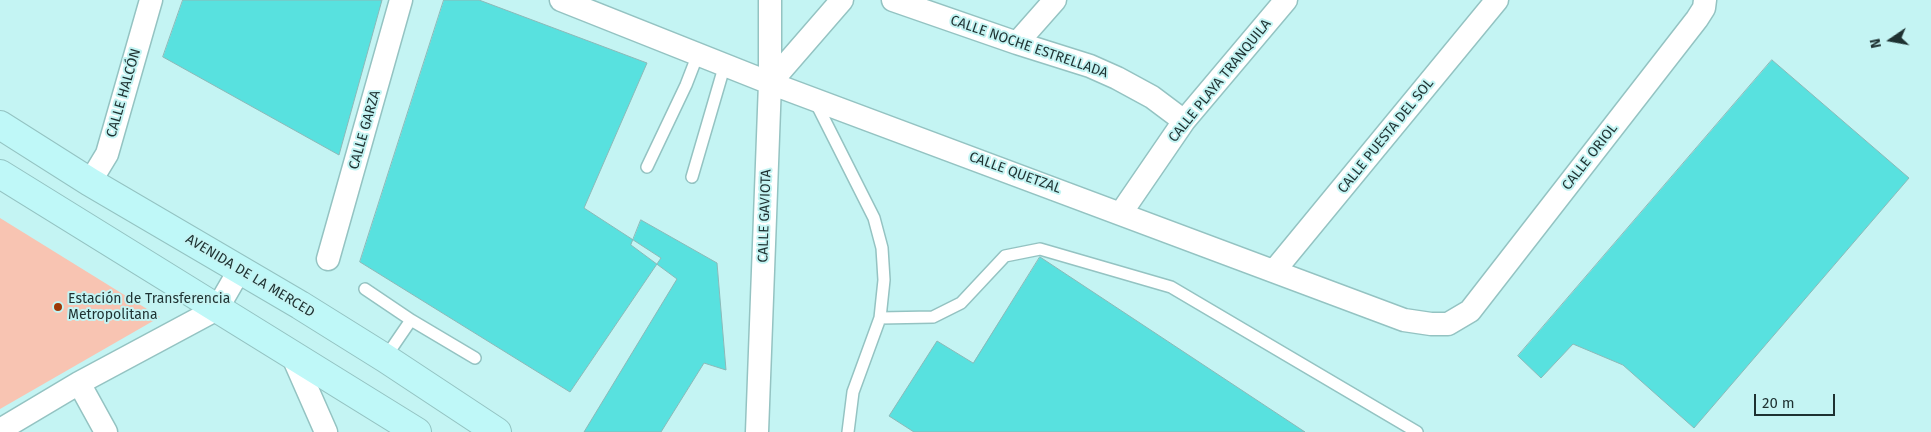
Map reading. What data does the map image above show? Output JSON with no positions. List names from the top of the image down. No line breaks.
{"streets":{"street":["CALLE NOCHE ESTRELLADA","CALLE PLAYA TRANQUILA","CALLE HALCÓN","CALLE GARZA","CALLE PUESTA DEL SOL","CALLE ORIOL","CALLE QUETZAL","CALLE GAVIOTA","AVENIDA DE LA MERCED"]},"crossings":[["CALLE NOCHE ESTRELLADA","CALLE PLAYA TRANQUILA"],["CALLE PLAYA TRANQUILA","CALLE QUETZAL"],["CALLE HALCÓN","AVENIDA DE LA MERCED"],["CALLE PUESTA DEL SOL","CALLE QUETZAL"],["CALLE ORIOL","CALLE QUETZAL"],["CALLE QUETZAL","CALLE GAVIOTA"]],"places":["Estación de Transferencia Metropolitana"],"scale_bar":"20 m","north":"left"}
